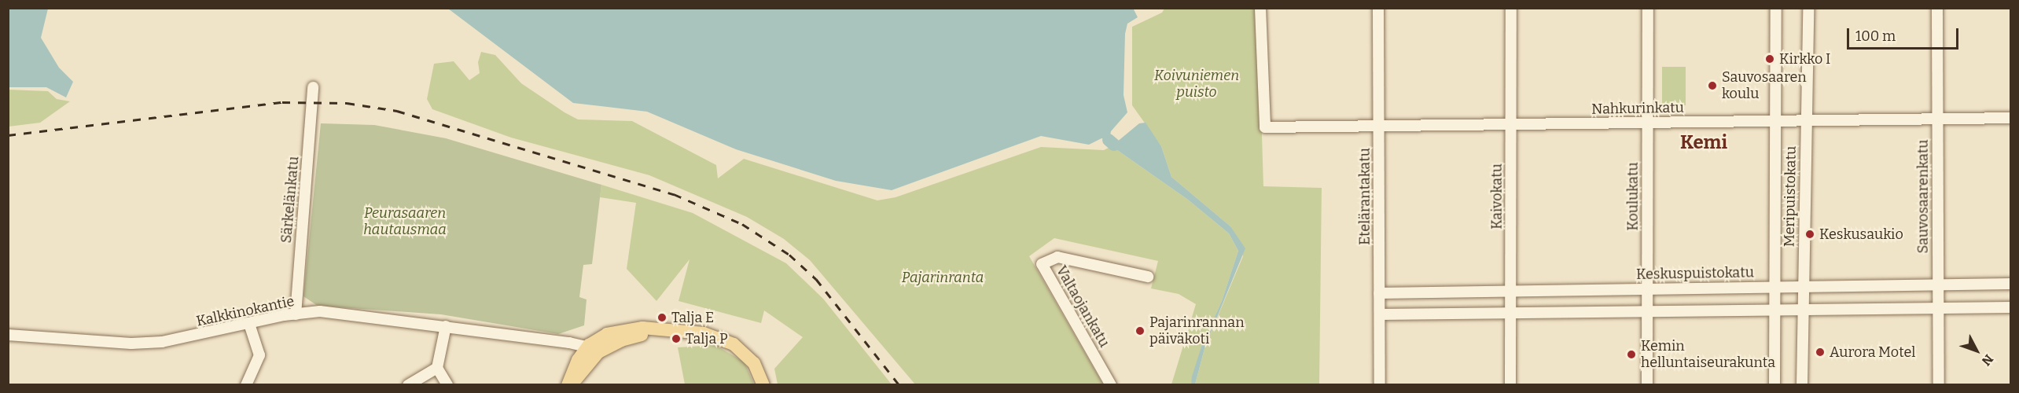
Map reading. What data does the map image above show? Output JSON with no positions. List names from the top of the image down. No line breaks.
{"streets":{"street":["Nahkurinkatu","Etelärantakatu","Kaivokatu","Koulukatu","Meripuistokatu","Sauvosaarenkatu","Särkelänkatu","Keskuspuistokatu","Valtaojankatu","Kalkkinokantie"]},"crossings":[["Nahkurinkatu","Etelärantakatu"],["Nahkurinkatu","Kaivokatu"],["Nahkurinkatu","Koulukatu"],["Nahkurinkatu","Meripuistokatu"],["Nahkurinkatu","Sauvosaarenkatu"],["Etelärantakatu","Keskuspuistokatu"],["Kaivokatu","Keskuspuistokatu"],["Koulukatu","Keskuspuistokatu"],["Meripuistokatu","Keskuspuistokatu"],["Sauvosaarenkatu","Keskuspuistokatu"],["Särkelänkatu","Kalkkinokantie"]],"districts":["Kemi"],"parks":["Koivuniemen puisto","Peurasaaren hautausmaa","Pajarinranta"],"places":["Kirkko I","Sauvosaaren koulu","Keskusaukio","Talja E","Pajarinrannan päiväkoti","Talja P","Aurora Motel","Kemin helluntaiseurakunta"],"scale_bar":"100 m","north":"bottom right"}
